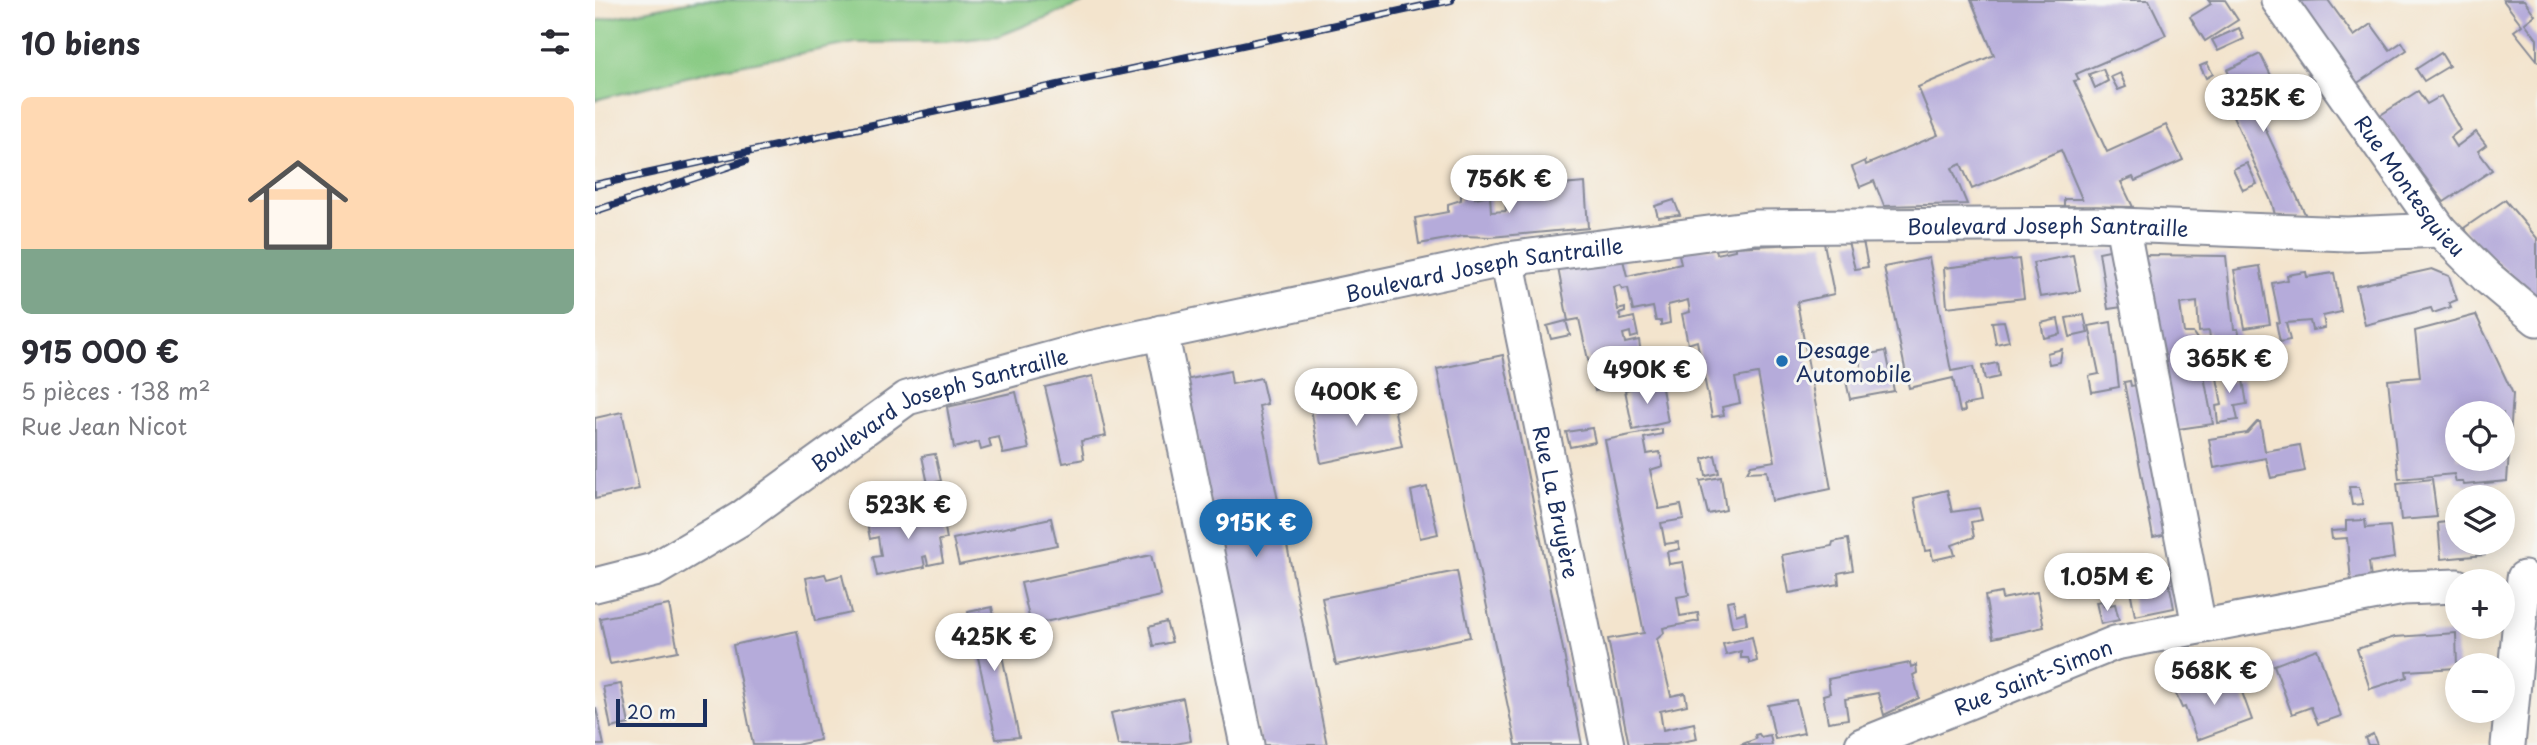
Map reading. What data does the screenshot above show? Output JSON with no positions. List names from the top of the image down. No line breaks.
{"streets":{"street":["Rue Montesquieu","Boulevard Joseph Santraille","Rue La Bruyère","Rue Saint-Simon"]},"crossings":[["Rue Montesquieu","Boulevard Joseph Santraille"],["Boulevard Joseph Santraille","Rue La Bruyère"]],"places":["Desage Automobile"],"scale_bar":"20 m","page":{"heading":"10 biens","price":["325K €","756K €","365K €","490K €","400K €","523K €","915K €","1.05M €","425K €","568K €"],"list":[{"name":"915 000 €","note":"5 pièces · 138 m² · Rue Jean Nicot"}],"map_buttons":["+","−"],"scale":"20 m"}}
